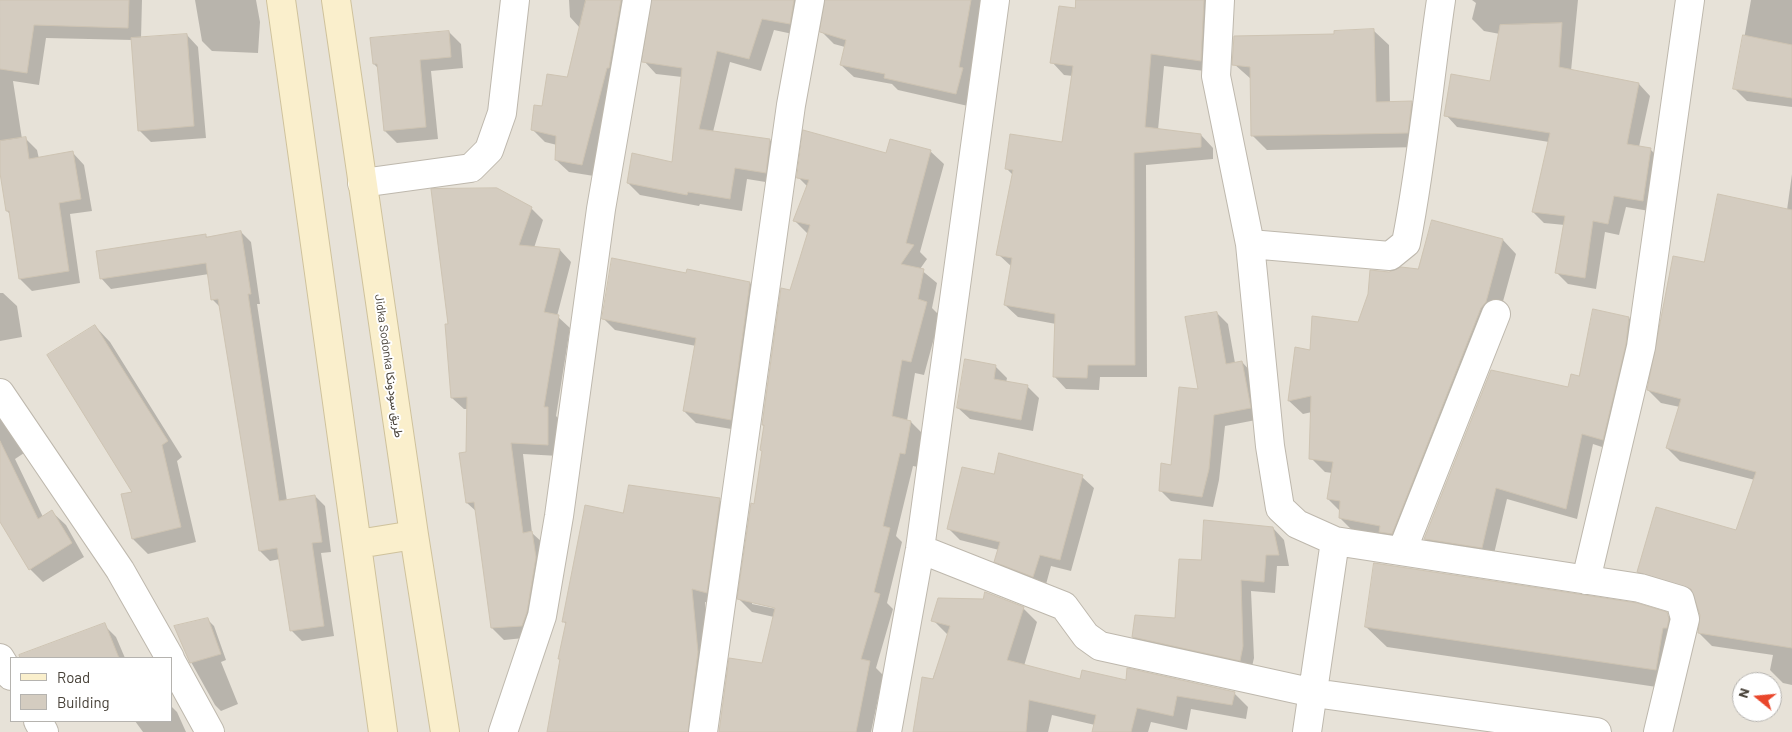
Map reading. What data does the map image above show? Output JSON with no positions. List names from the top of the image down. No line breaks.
{"streets":{"main road":["Jidka Sodonka طريق سودونكا"]},"legend":["Road","Building"],"north":"left"}
